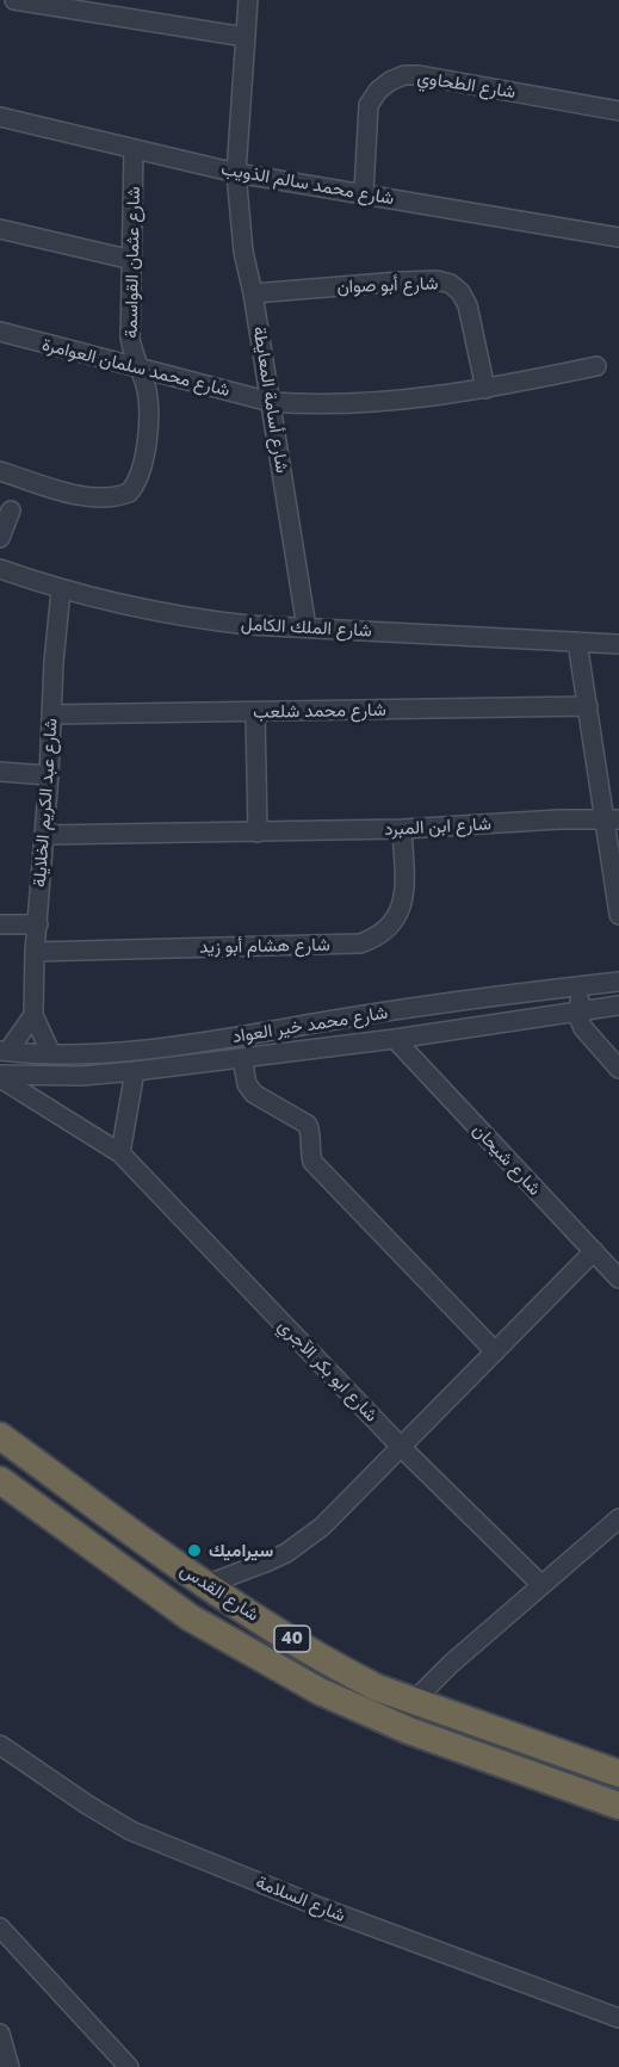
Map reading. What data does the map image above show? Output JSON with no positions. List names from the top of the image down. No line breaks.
{"streets":{"highway":["شارع القدس","40"],"street":["شارع الطحاوي","شارع محمد سالم الذويب","شارع عثمان القواسمة","شارع أبو صوان","شارع محمد سلمان العوامرة","شارع أسامة المعايطة","شارع الملك الكامل","شارع محمد شلعب","شارع عبد الكريم الخلايلة","شارع ابن المبرد","شارع هشام أبو زيد","شارع محمد خير العواد","شارع شيحان","شارع ابو بكر الآجري","شارع السلامة"]},"crossings":[["شارع الطحاوي","شارع محمد سالم الذويب"],["شارع محمد سالم الذويب","شارع عثمان القواسمة"],["شارع محمد سالم الذويب","شارع أسامة المعايطة"],["شارع عثمان القواسمة","شارع محمد سلمان العوامرة"],["شارع أبو صوان","شارع أسامة المعايطة"],["شارع محمد سلمان العوامرة","شارع أسامة المعايطة"],["شارع أسامة المعايطة","شارع الملك الكامل"],["شارع الملك الكامل","شارع عبد الكريم الخلايلة"],["شارع محمد شلعب","شارع عبد الكريم الخلايلة"],["شارع عبد الكريم الخلايلة","شارع ابن المبرد"],["شارع عبد الكريم الخلايلة","شارع هشام أبو زيد"],["شارع عبد الكريم الخلايلة","شارع محمد خير العواد"],["شارع ابن المبرد","شارع هشام أبو زيد"],["شارع محمد خير العواد","شارع شيحان"],["شارع محمد خير العواد","شارع ابو بكر الآجري"]],"places":["سيراميك"]}
